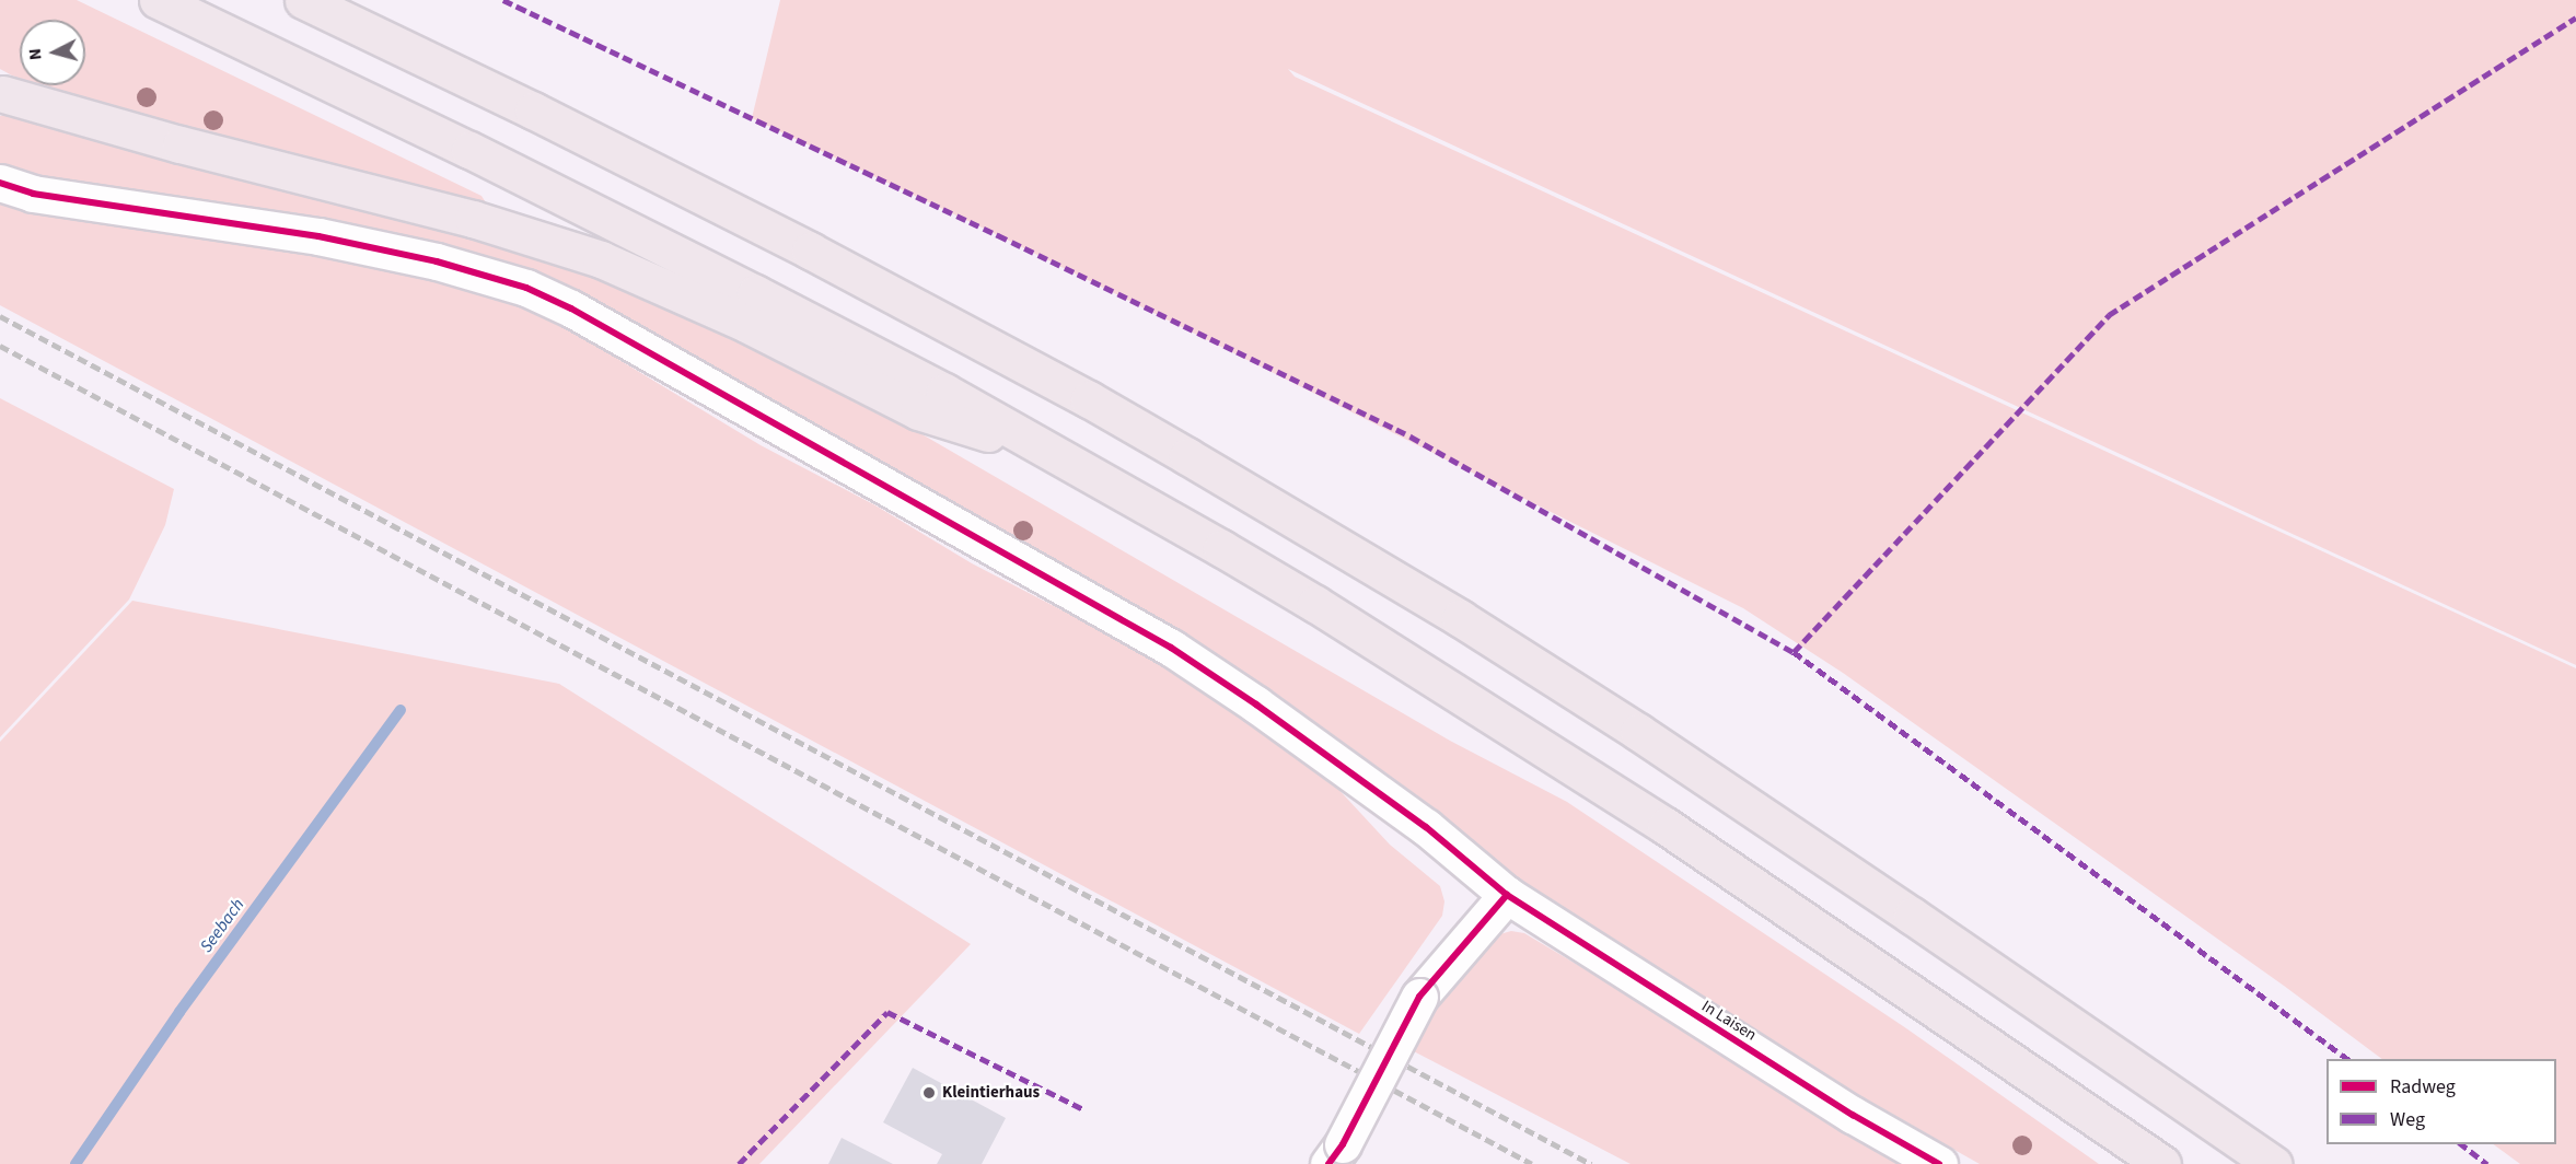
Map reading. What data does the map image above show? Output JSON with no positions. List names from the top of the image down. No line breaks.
{"streets":{"street":["In Laisen"]},"water":["Seebach"],"places":["Kleintierhaus"],"legend":["Radweg","Weg"],"north":"left"}
